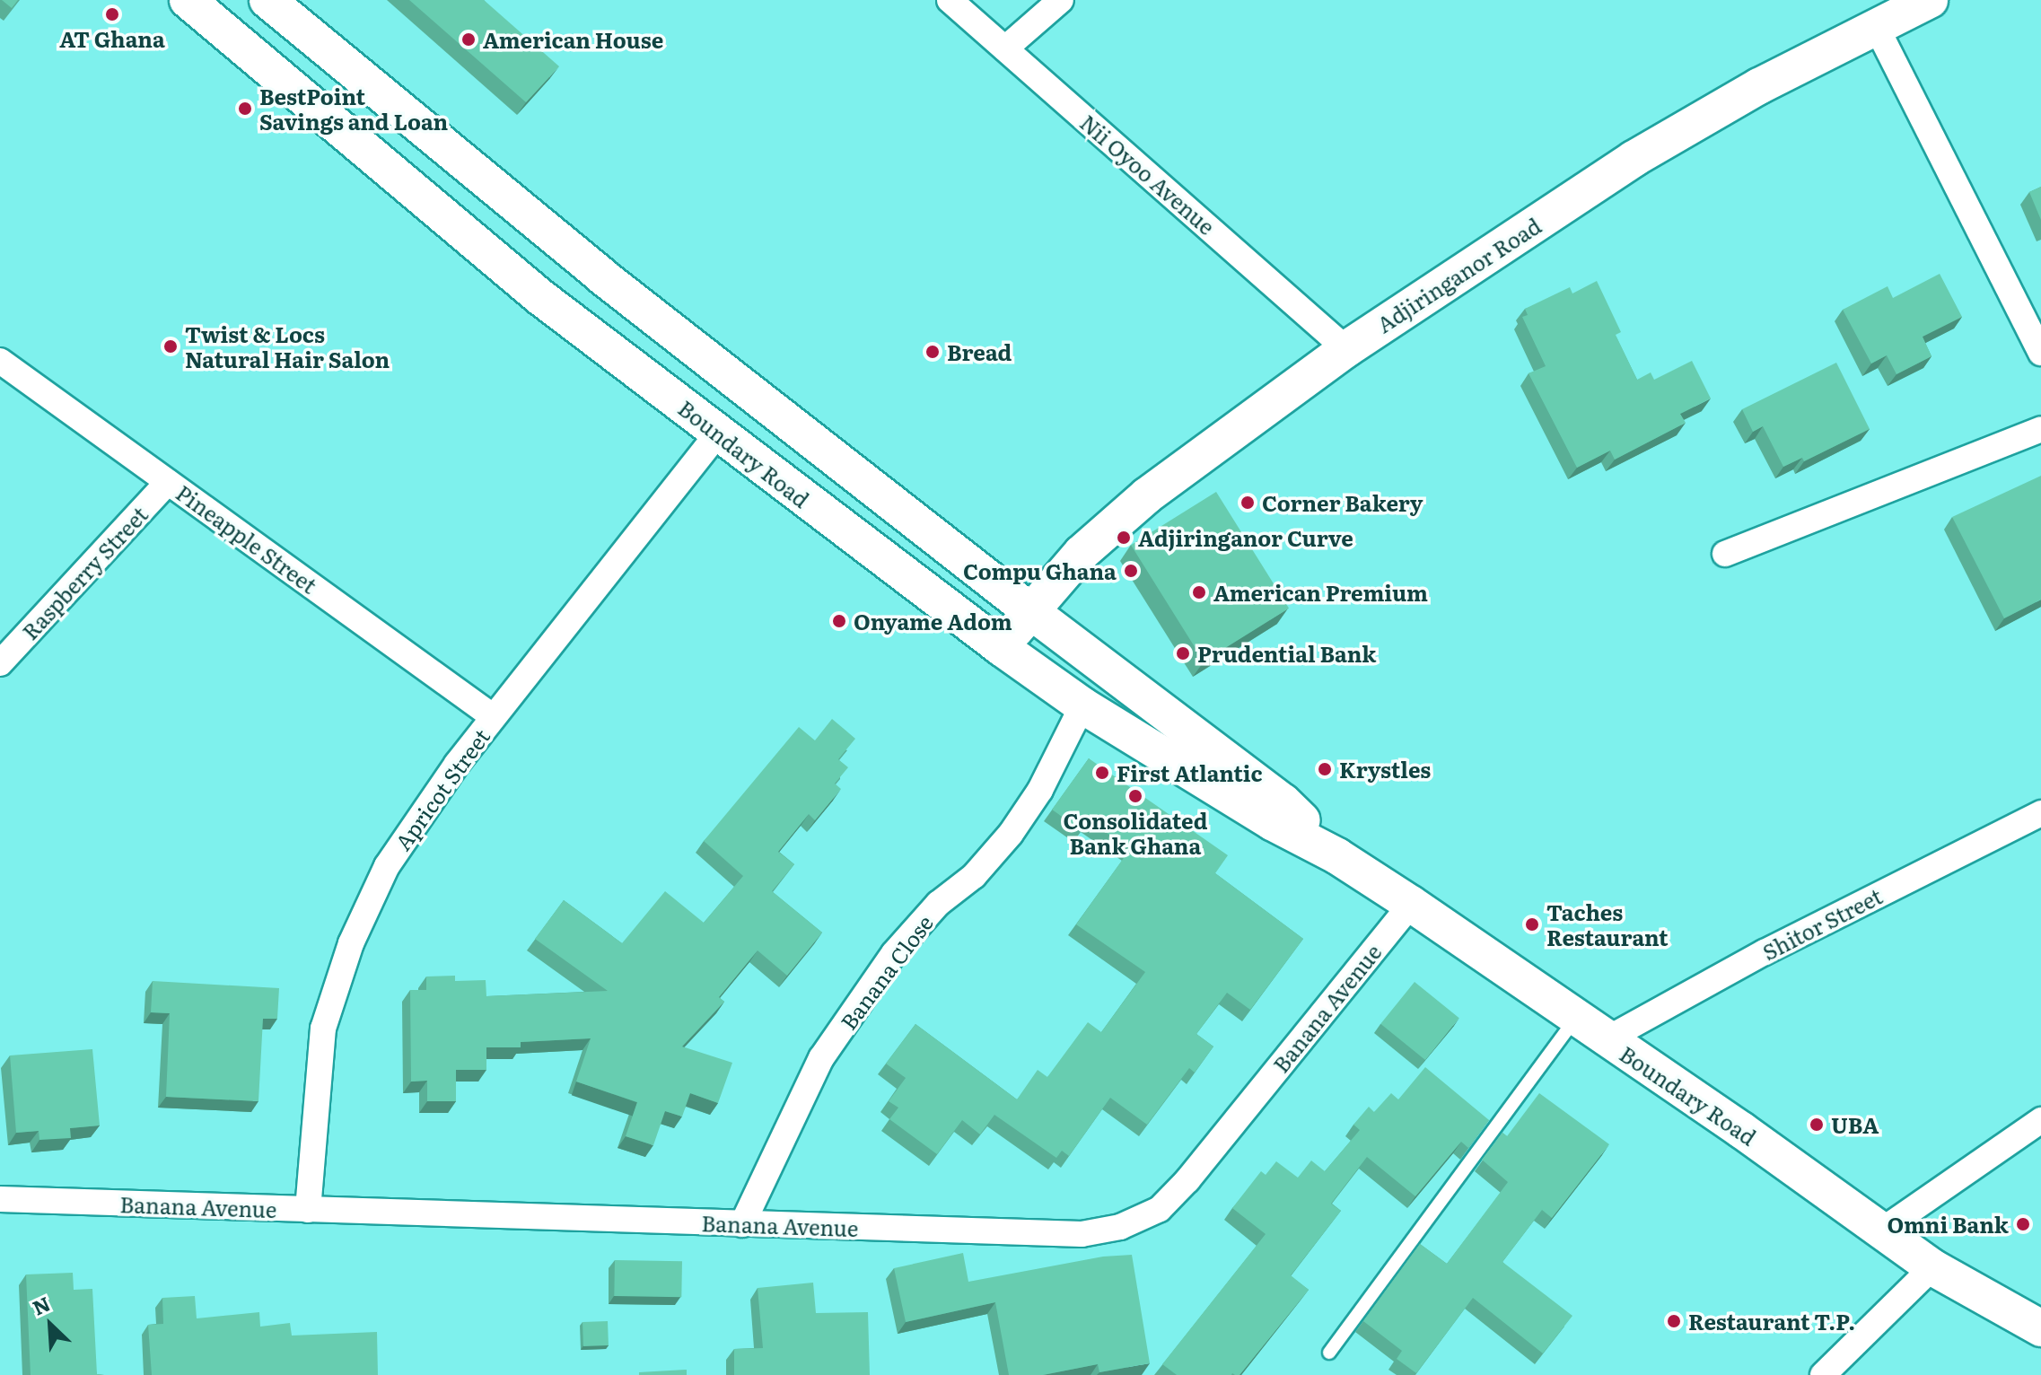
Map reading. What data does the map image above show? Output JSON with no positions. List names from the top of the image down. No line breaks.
{"streets":{"main road":["Adjiringanor Road","Boundary Road"],"street":["Nii Oyoo Avenue","Pineapple Street","Raspberry Street","Apricot Street","Shitor Street","Banana Close","Banana Avenue"]},"crossings":[["Nii Oyoo Avenue","Adjiringanor Road"],["Adjiringanor Road","Boundary Road"],["Boundary Road","Apricot Street"],["Boundary Road","Shitor Street"],["Boundary Road","Banana Close"],["Boundary Road","Banana Avenue"],["Pineapple Street","Raspberry Street"],["Pineapple Street","Apricot Street"],["Apricot Street","Banana Avenue"],["Banana Close","Banana Avenue"]],"places":["AT Ghana","American House","BestPoint Savings and Loan","Twist & Locs Natural Hair Salon","Bread","Corner Bakery","Adjiringanor Curve","Compu Ghana","American Premium","Onyame Adom","Prudential Bank","Krystles","First Atlantic","Consolidated Bank Ghana","Taches Restaurant","UBA","Omni Bank","Restaurant T.P."],"north":"top left"}
